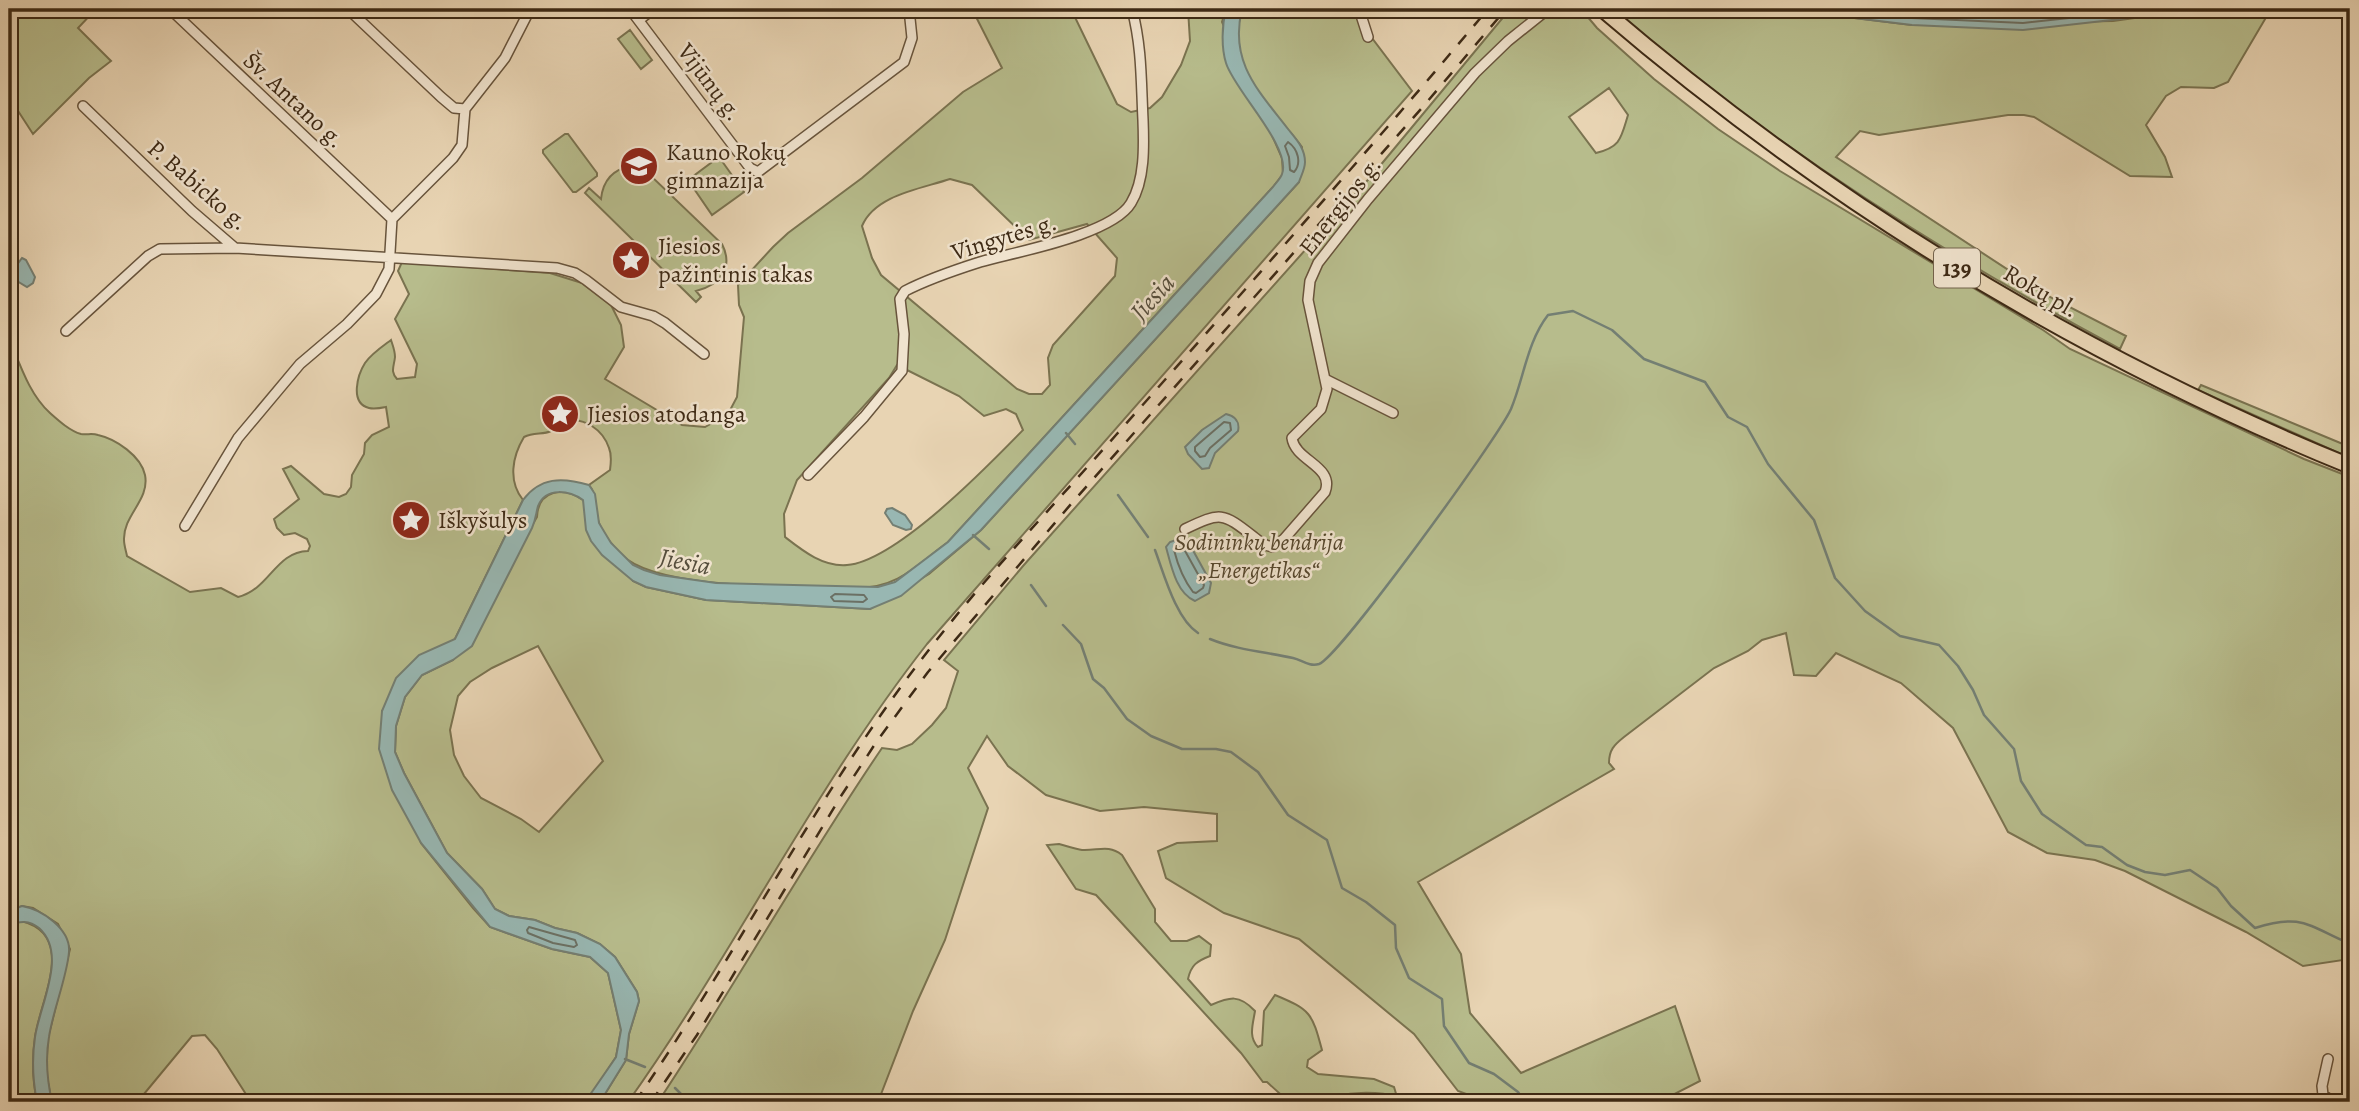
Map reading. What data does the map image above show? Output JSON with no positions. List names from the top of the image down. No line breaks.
{"streets":{"main road":["139","Rokų pl."],"street":["Vijūnų g.","Šv. Antano g.","P. Babicko g.","Energijos g.","Vingytės g."]},"water":["Jiesia"],"parks":["Sodininkų bendrija „Energetikas“"],"places":{"school or university":["Kauno Rokų gimnazija"],"place":["Jiesios pažintinis takas","Jiesios atodanga","Iškyšulys"]}}
